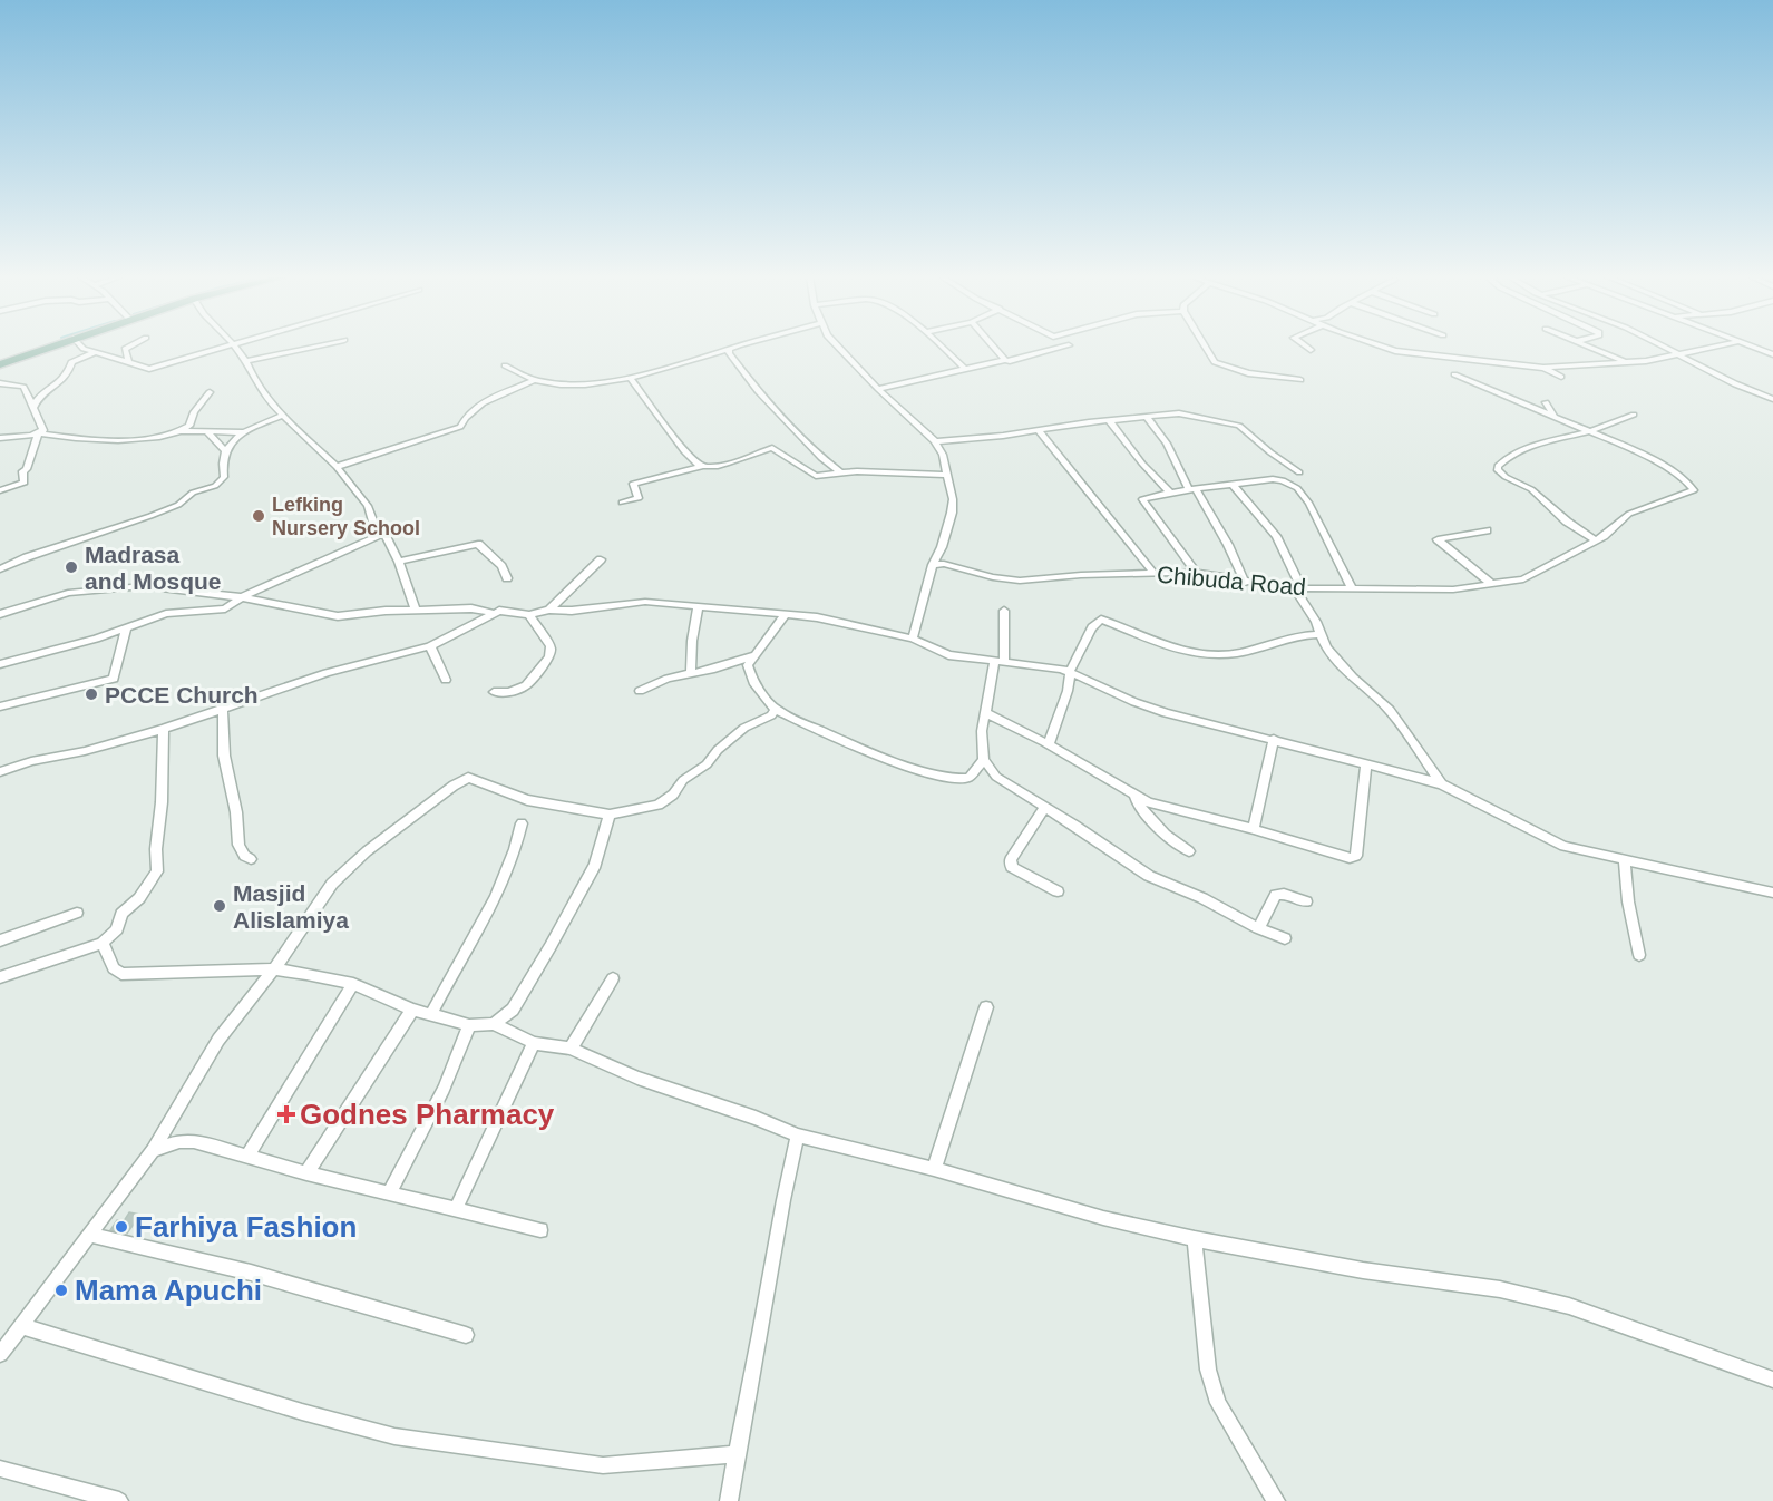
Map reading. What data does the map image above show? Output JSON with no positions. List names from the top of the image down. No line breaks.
{"streets":{"street":["Chibuda Road"]},"places":{"other":["Lefking Nursery School","Madrasa and Mosque","PCCE Church","Masjid Alislamiya","Farhiya Fashion","Mama Apuchi"],"health":["Godnes Pharmacy"]}}
